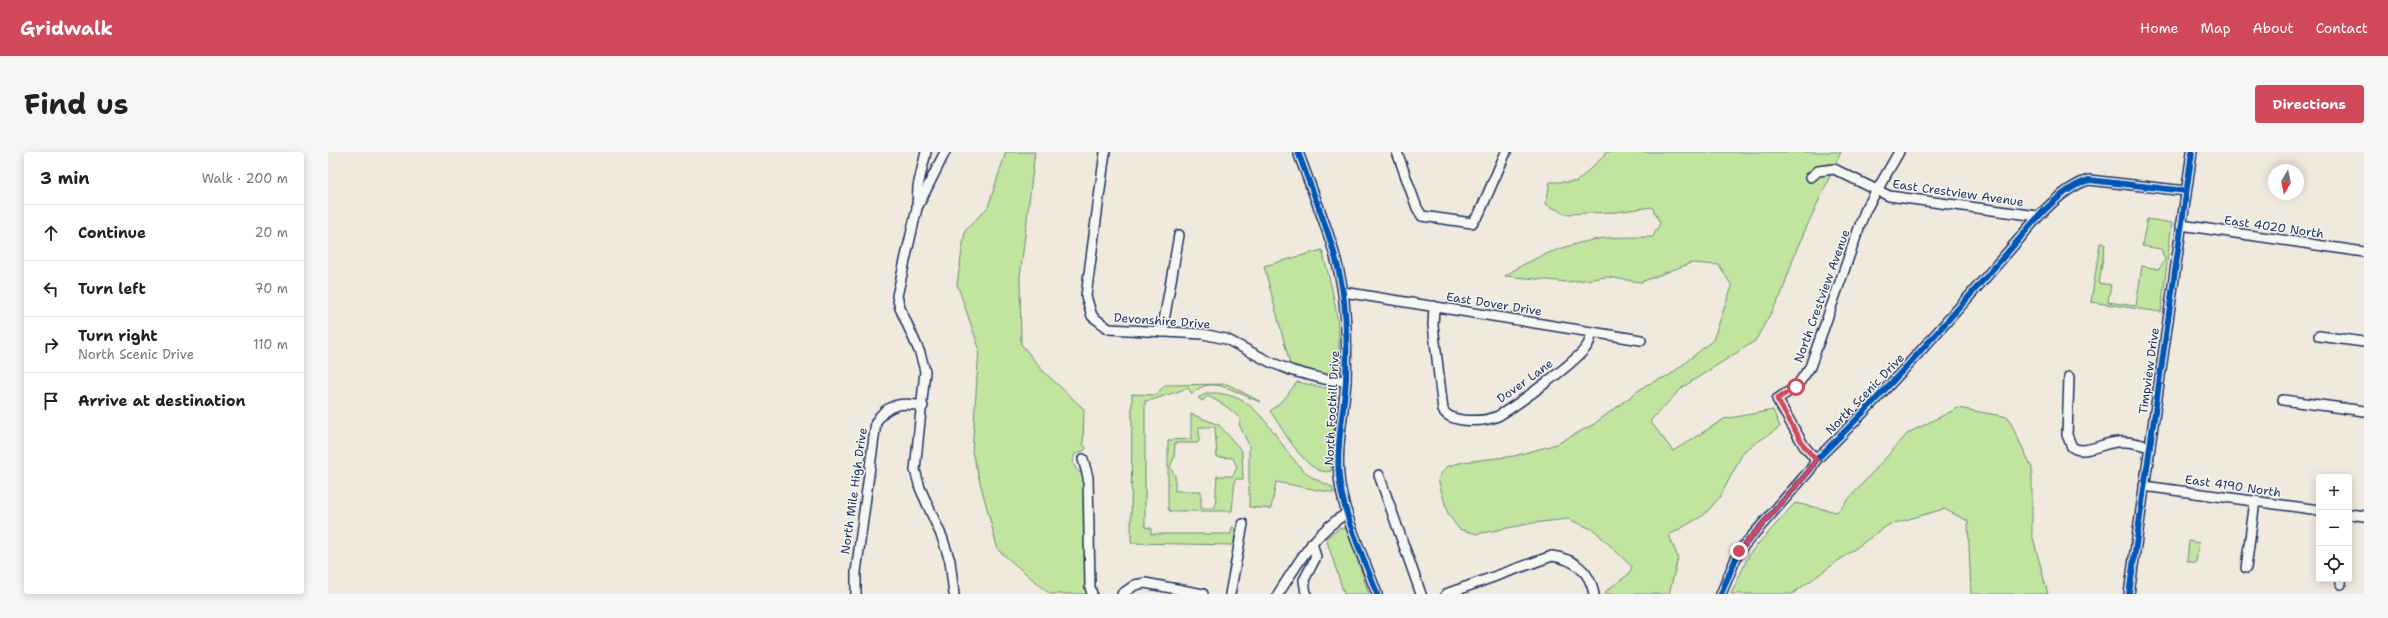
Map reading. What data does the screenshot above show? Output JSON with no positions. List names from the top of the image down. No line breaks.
{"streets":{"street":["East Crestview Avenue","East 4020 North","North Crestview Avenue","East Dover Drive","Devonshire Drive","Timpview Drive","Dover Lane","North Scenic Drive","North Foothill Drive","East 4190 North","North Mile High Drive"]},"crossings":[["East Crestview Avenue","North Crestview Avenue"],["East Crestview Avenue","North Scenic Drive"],["East 4020 North","Timpview Drive"],["North Crestview Avenue","North Scenic Drive"],["East Dover Drive","Dover Lane"],["East Dover Drive","North Foothill Drive"],["Devonshire Drive","North Foothill Drive"],["Timpview Drive","North Scenic Drive"],["Timpview Drive","East 4190 North"]],"north":"bottom","page":{"header":"Gridwalk","nav":["Home","Map","About","Contact"],"title":"Find us","buttons":"Directions","heading":["3 min","Walk · 200 m"],"list":[["Continue","20 m"],["Turn left","70 m"],["Turn right","North Scenic Drive","110 m"],"Arrive at destination"],"map_buttons":["+","−"]}}
